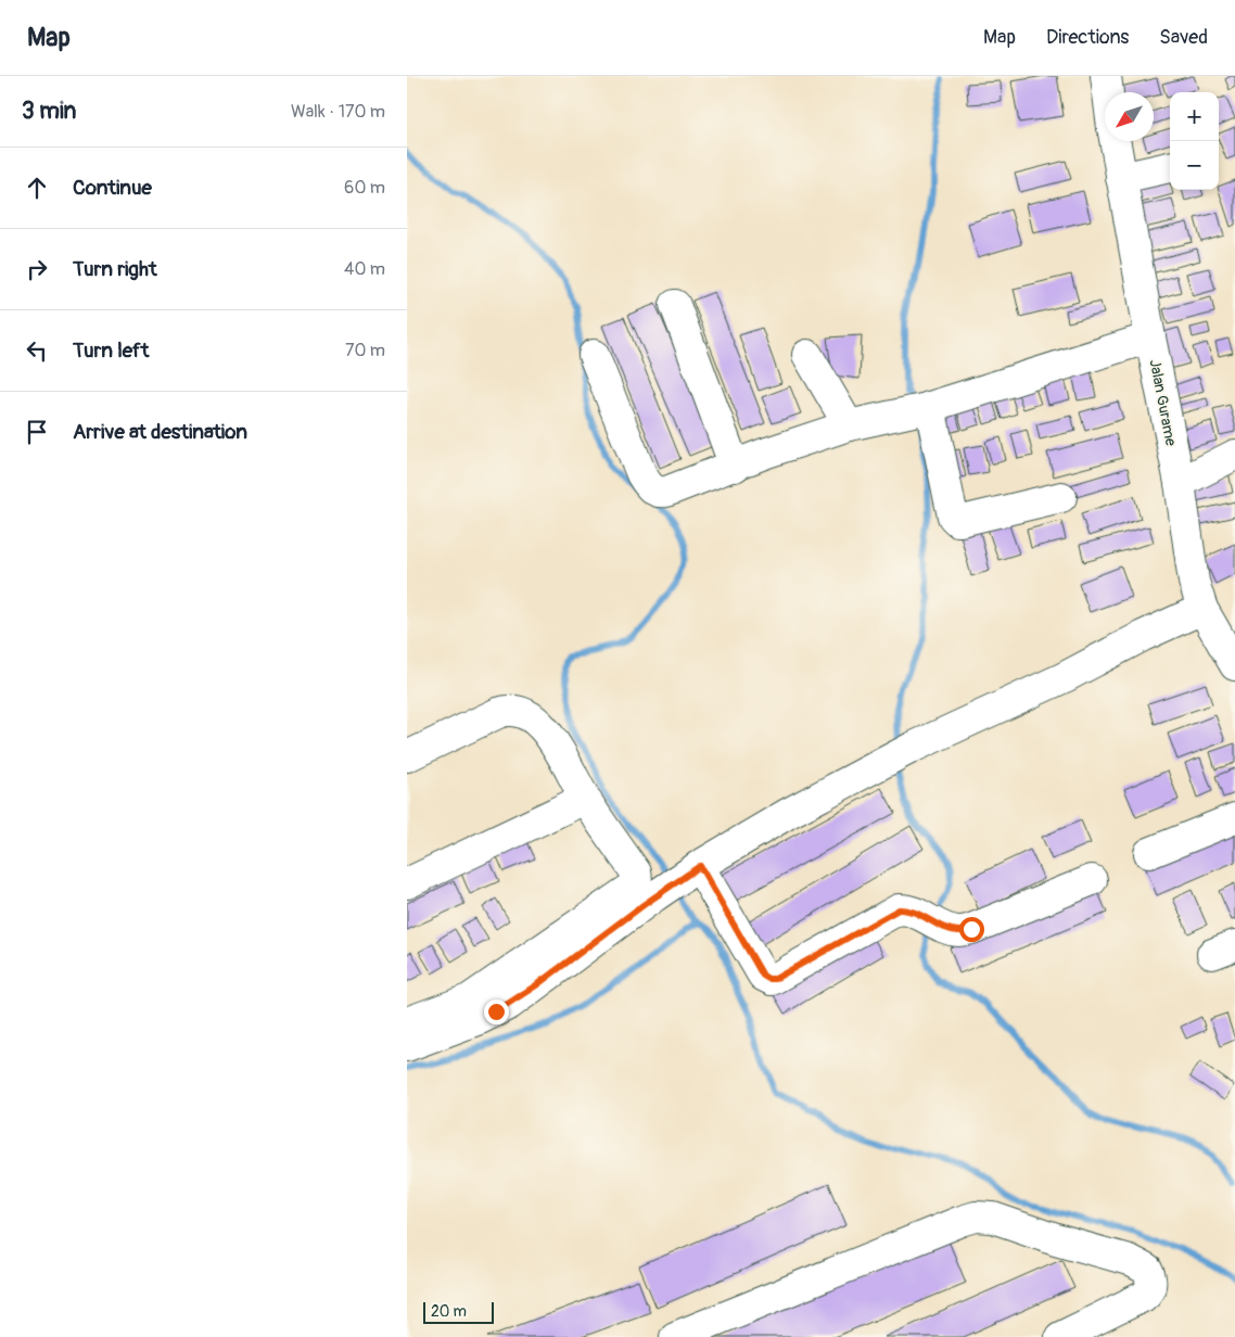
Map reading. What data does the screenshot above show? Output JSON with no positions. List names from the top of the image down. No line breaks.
{"streets":{"street":["Jalan Gurame"]},"scale_bar":"20 m","north":"bottom left","page":{"header":"Map","nav":["Map","Directions","Saved"],"heading":["3 min","Walk · 170 m"],"map_buttons":["+","−"],"list":[["Continue","60 m"],["Turn right","40 m"],["Turn left","70 m"],"Arrive at destination"],"scale":"20 m"}}
